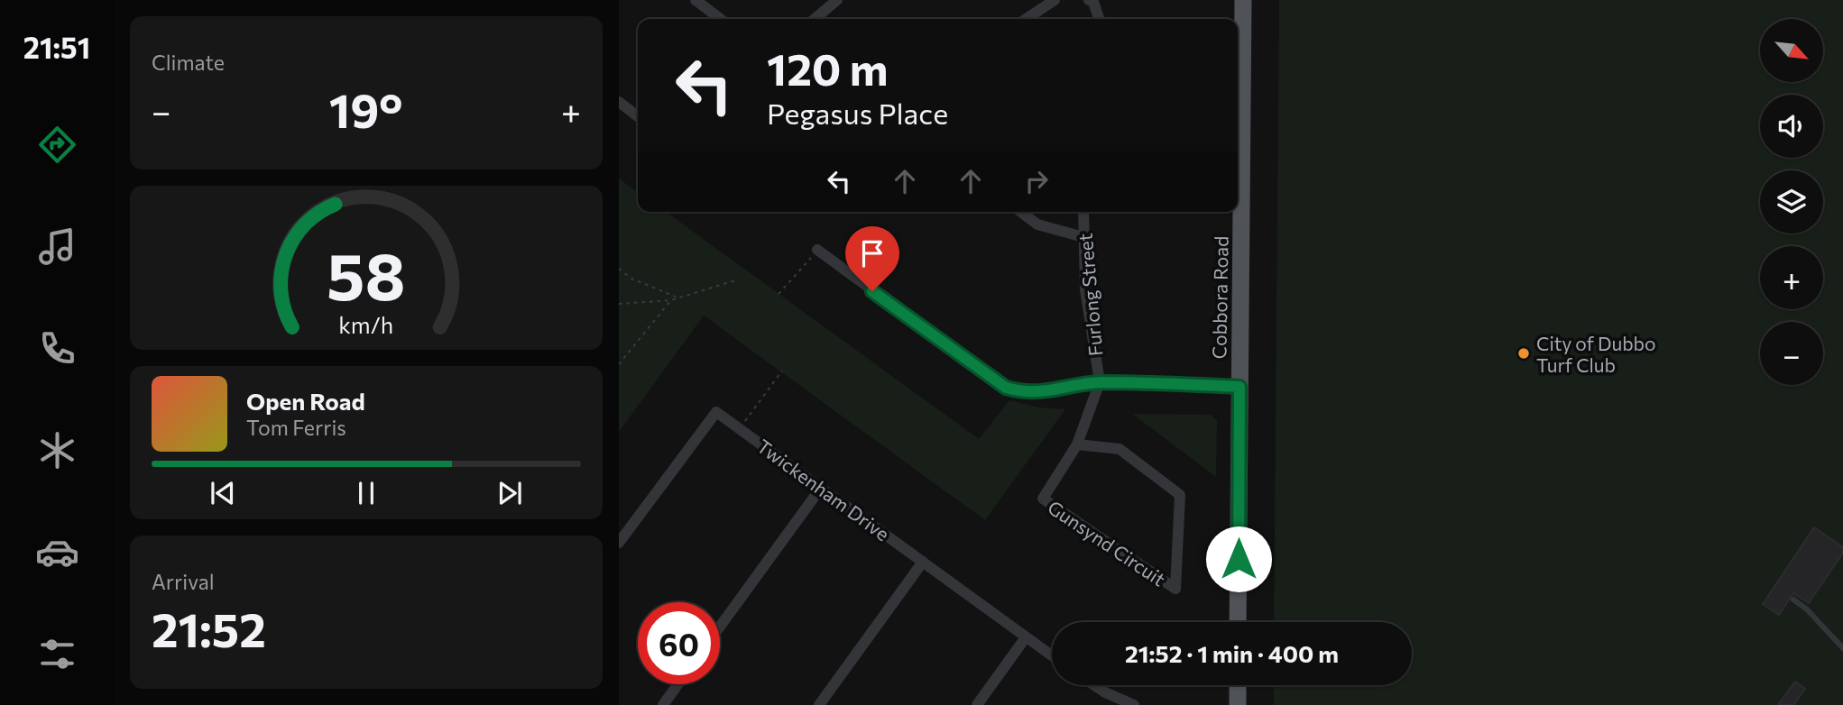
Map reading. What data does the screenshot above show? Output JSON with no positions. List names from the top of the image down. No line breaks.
{"streets":{"main road":["Cobbora Road"],"street":["Furlong Street","Twickenham Drive","Gunsynd Circuit"]},"crossings":[["Furlong Street","Gunsynd Circuit"]],"places":["City of Dubbo Turf Club"],"north":"bottom right","page":{"tabs":"21:51","tile":["Climate",["Arrival","21:52"]],"map_buttons":["+","−"],"turn":["120 m","Pegasus Place"],"heat":["−","19°","+"],"song":["Open Road","Tom Ferris"],"limit":"60","trip":"21:52 · 1 min · 400 m","gauge":["58","km/h"]}}
